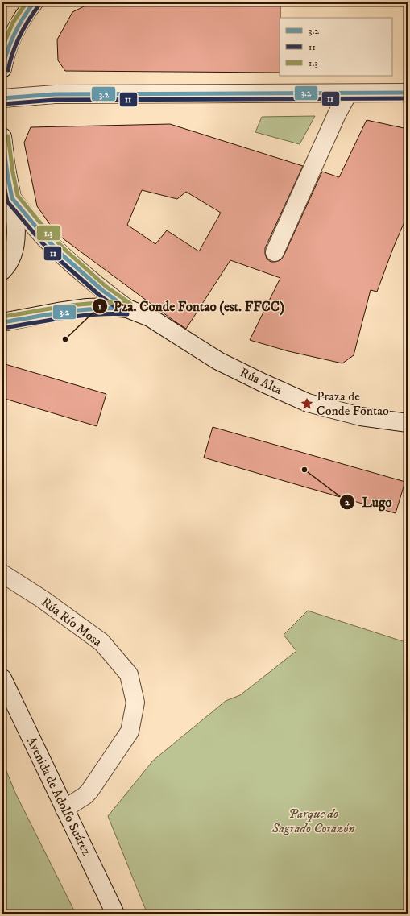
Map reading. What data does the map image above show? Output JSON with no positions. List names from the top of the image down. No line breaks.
{"streets":{"street":["Rúa Alta","Rúa Río Mosa","Avenida de Adolfo Suárez"]},"crossings":[["Rúa Río Mosa","Avenida de Adolfo Suárez"]],"parks":["Parque do Sagrado Corazón"],"places":{"other":["Pza. Conde Fontao (est. FFCC)","Lugo"],"place":["Praza de Conde Fontao"]},"lines":["transit line 3.2","transit line 1.3","transit line 11"],"legend":["3.2","11","1.3"]}
